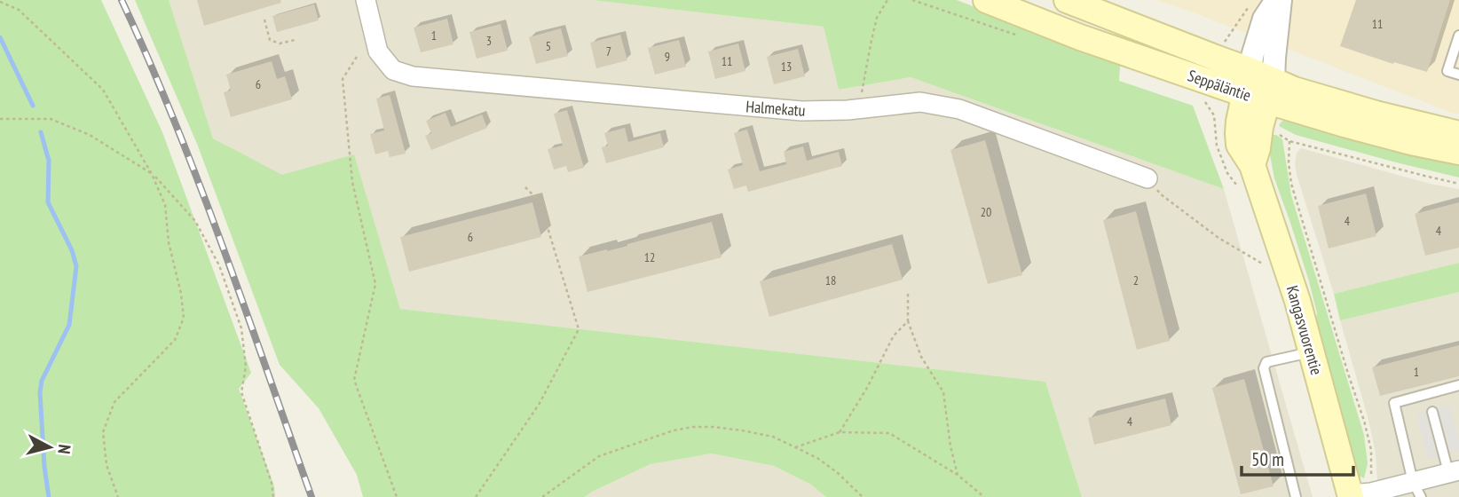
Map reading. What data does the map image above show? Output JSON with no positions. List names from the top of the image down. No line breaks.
{"streets":{"main road":["Seppäläntie","Kangasvuorentie"],"street":["Halmekatu"]},"crossings":[["Seppäläntie","Kangasvuorentie"]],"house_numbers":["11","1","3","5","7","9","11","13","6","20","4","4","6","12","18","2","1","4"],"scale_bar":"50 m","north":"right"}
